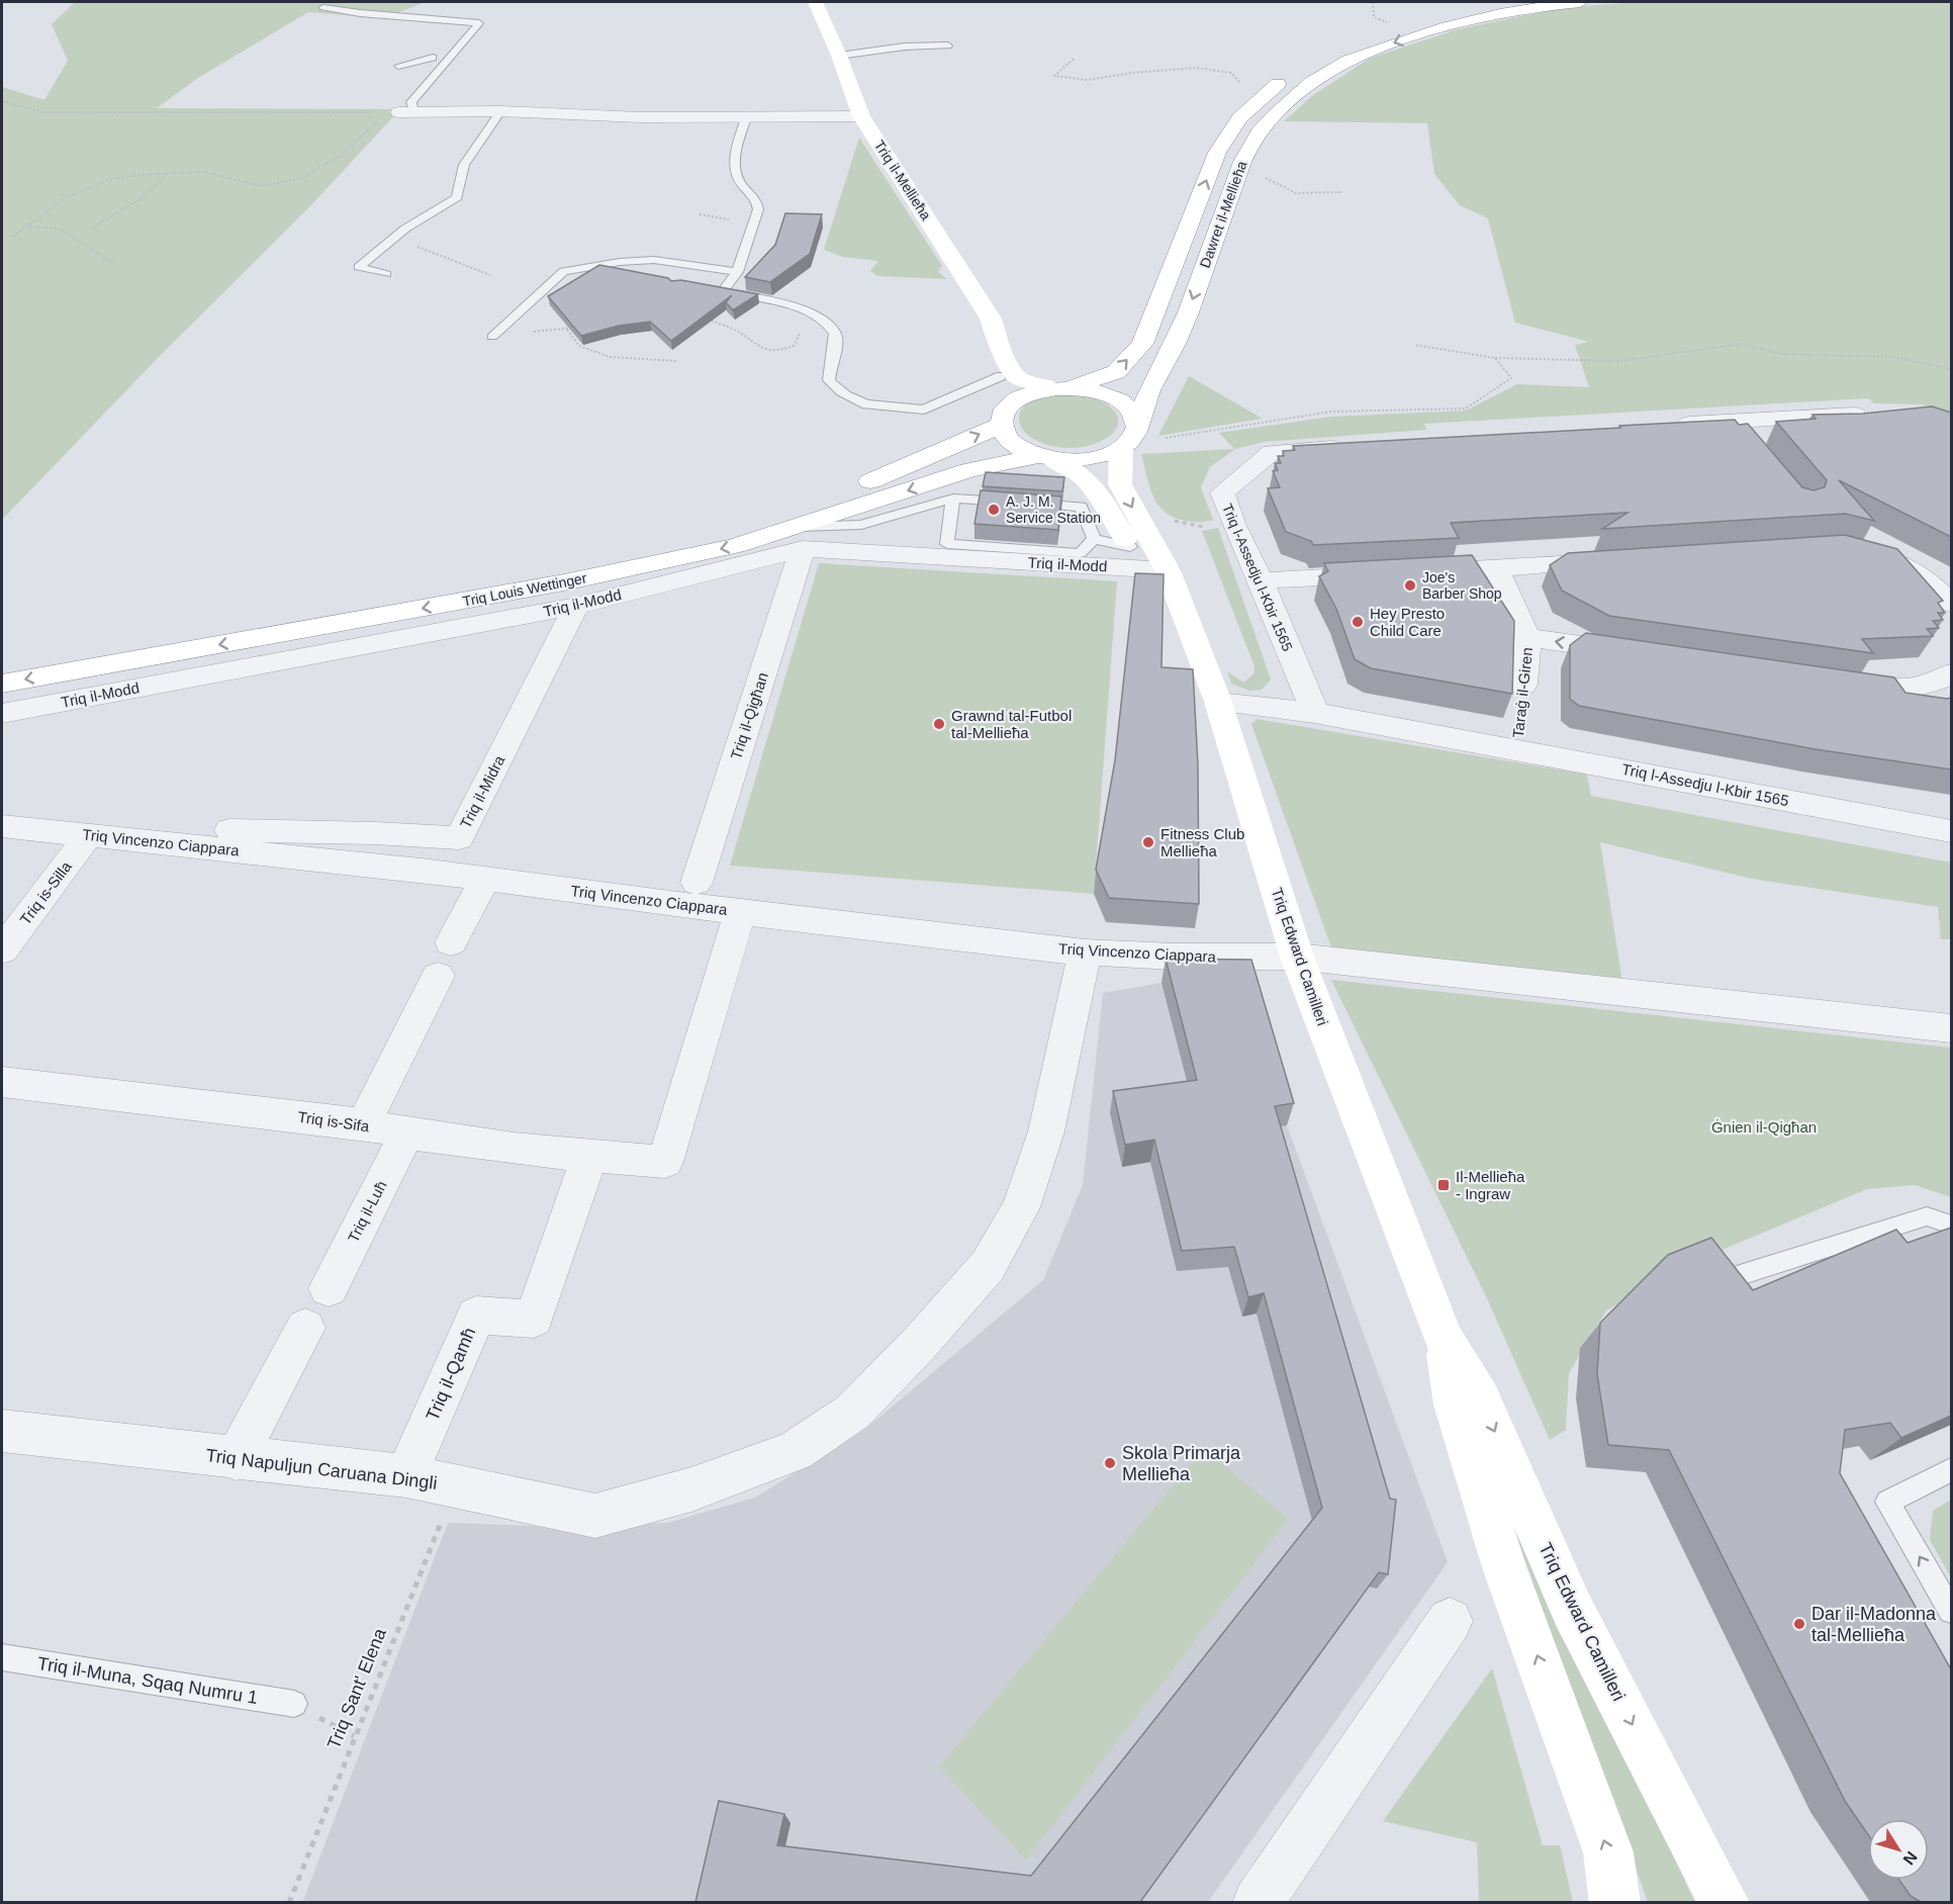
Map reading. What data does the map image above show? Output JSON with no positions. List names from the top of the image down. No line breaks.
{"streets":{"main road":["Triq il-Mellieħa","Dawret il-Mellieħa","Triq Louis Wettinger","Triq Edward Camilleri"],"street":["Triq il-Modd","Triq l-Assedju l-Kbir 1565","Taraġ il-Giren","Triq il-Qigħan","Triq il-Midra","Triq Vincenzo Ciappara","Triq is-Silla","Triq is-Sifa","Triq il-Luħ","Triq il-Qamħ","Triq Napuljun Caruana Dingli"],"lane":["Triq il-Muna, Sqaq Numru 1"],"path":["Triq Sant' Elena"]},"crossings":[["Triq il-Mellieħa","Dawret il-Mellieħa"],["Triq il-Mellieħa","Triq Louis Wettinger"],["Triq il-Mellieħa","Triq Edward Camilleri"],["Dawret il-Mellieħa","Triq Louis Wettinger"],["Dawret il-Mellieħa","Triq Edward Camilleri"],["Triq il-Modd","Triq Louis Wettinger"],["Triq il-Modd","Triq il-Qigħan"],["Triq il-Modd","Triq il-Midra"],["Triq il-Modd","Triq Edward Camilleri"],["Triq l-Assedju l-Kbir 1565","Triq Edward Camilleri"],["Triq Louis Wettinger","Triq il-Qigħan"],["Triq Louis Wettinger","Triq Edward Camilleri"],["Triq Vincenzo Ciappara","Triq is-Silla"],["Triq Vincenzo Ciappara","Triq Edward Camilleri"],["Triq Vincenzo Ciappara","Triq is-Sifa"],["Triq Vincenzo Ciappara","Triq Napuljun Caruana Dingli"],["Triq is-Sifa","Triq il-Luħ"],["Triq is-Sifa","Triq il-Qamħ"],["Triq il-Qamħ","Triq Napuljun Caruana Dingli"],["Triq Napuljun Caruana Dingli","Triq Sant' Elena"]],"parks":["Ġnien il-Qigħan"],"places":{"other":["A. J. M. Service Station","Joe's Barber Shop","Hey Presto Child Care","Grawnd tal-Futbol tal-Mellieħa","Fitness Club Mellieħa","Skola Primarja Mellieħa","Dar il-Madonna tal-Mellieħa"],"transit":["Il-Mellieħa - Ingraw"]},"north":"bottom right"}
